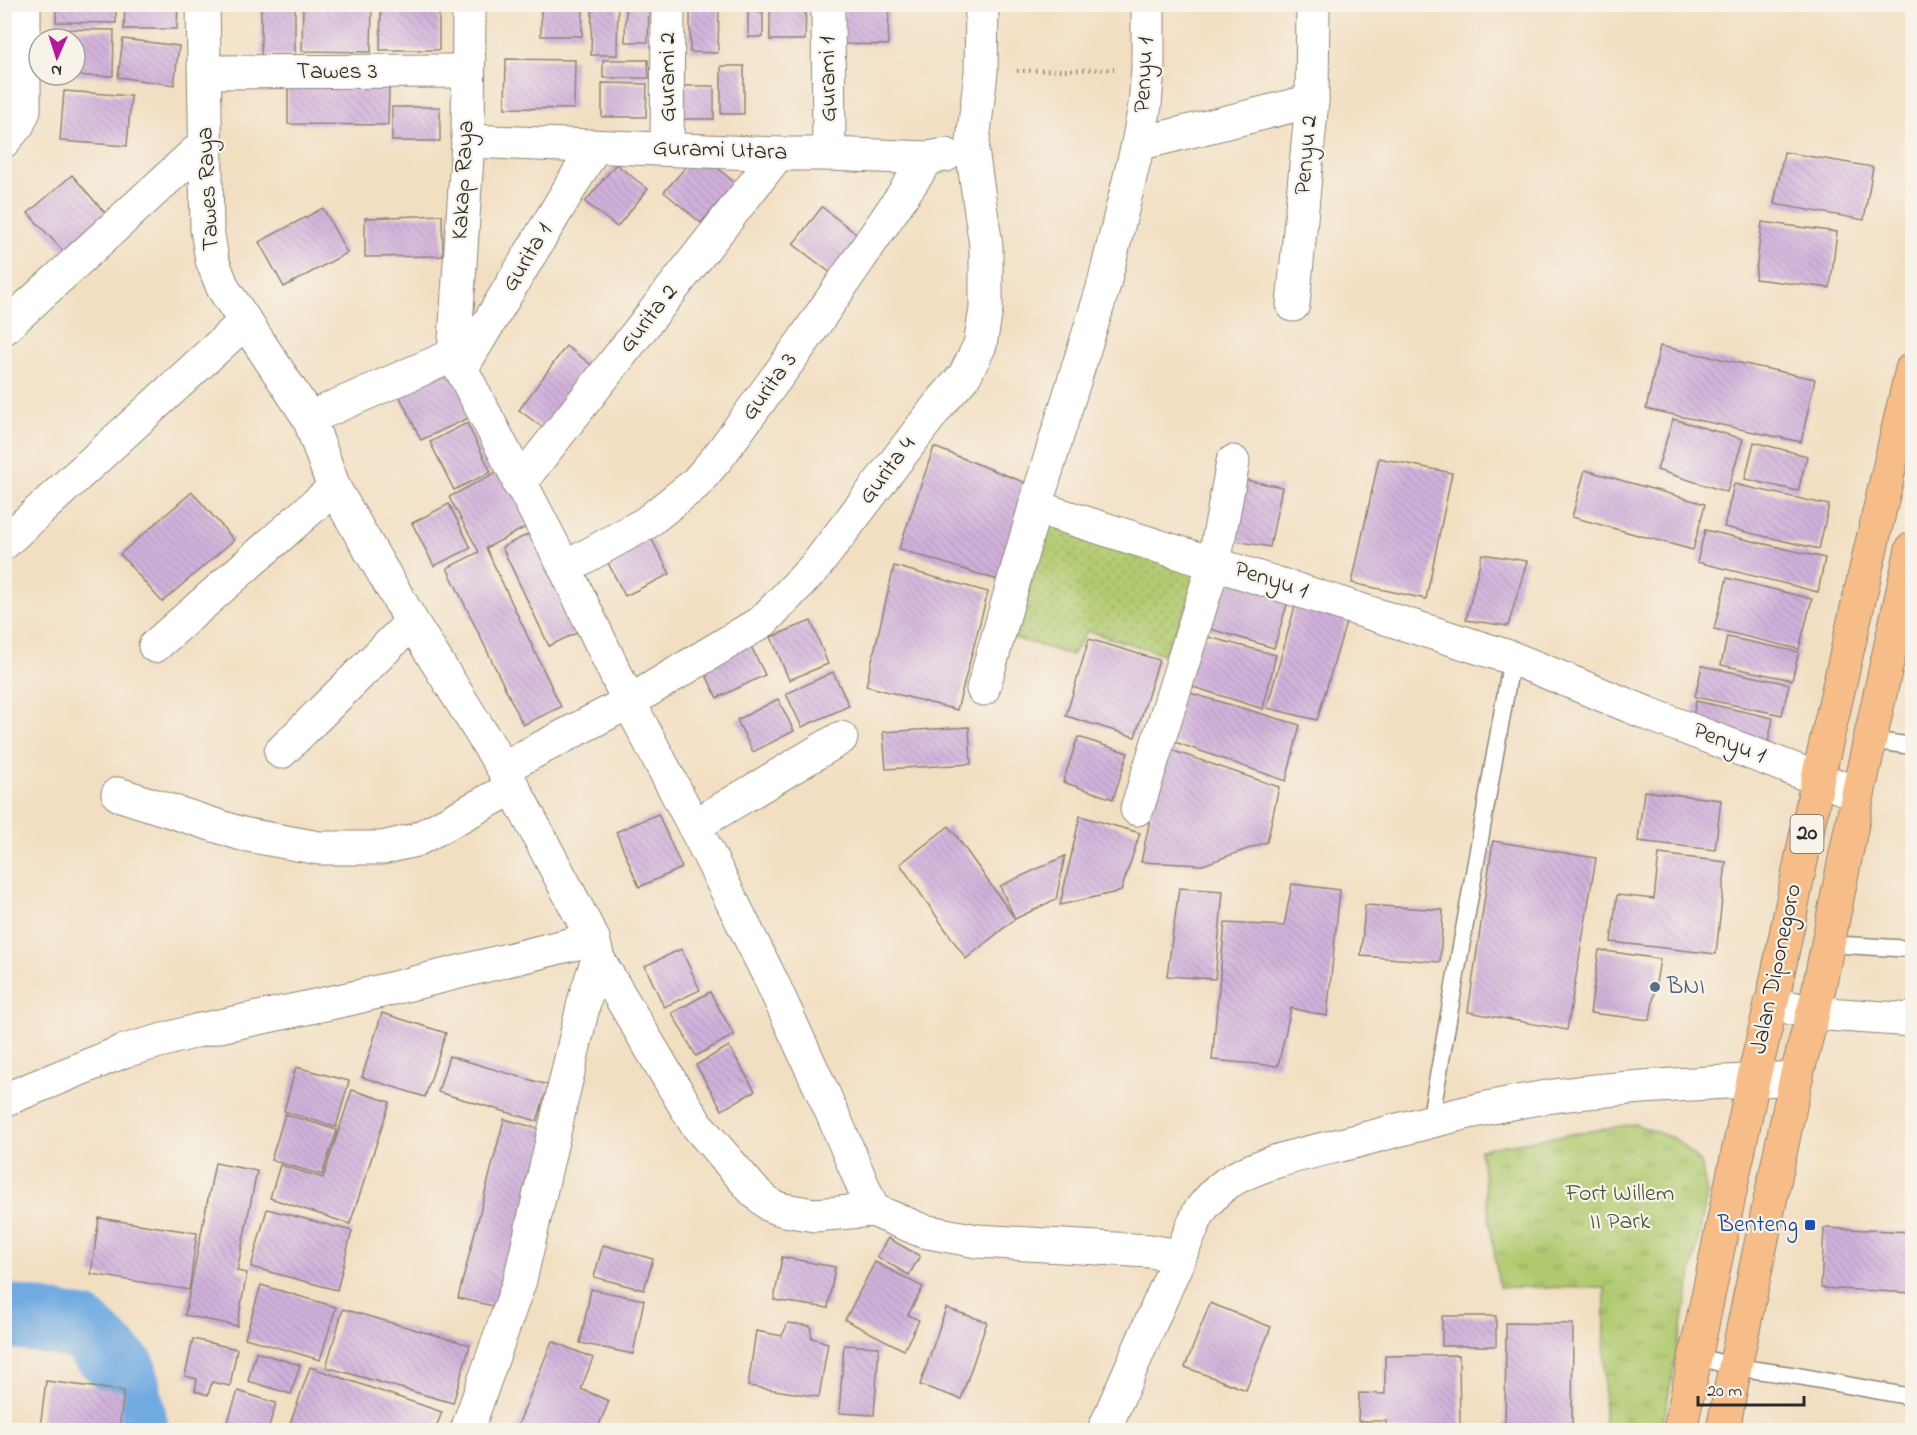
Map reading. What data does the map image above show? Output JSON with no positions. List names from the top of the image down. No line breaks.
{"streets":{"highway":["20","Jalan Diponegoro"],"street":["Tawes 3","Penyu 1","Gurami 2","Gurami 1","Gurami Utara","Penyu 2","Kakap Raya","Tawes Raya","Gurita 1","Gurita 2","Gurita 3","Gurita 4"]},"crossings":[["Tawes 3","Kakap Raya"],["Tawes 3","Tawes Raya"],["Penyu 1","Penyu 2"],["Penyu 1","Jalan Diponegoro"],["Gurami 2","Gurami Utara"],["Gurami 1","Gurami Utara"],["Gurami Utara","Kakap Raya"],["Gurami Utara","Gurita 1"],["Gurami Utara","Gurita 2"],["Gurami Utara","Gurita 3"],["Gurami Utara","Gurita 4"],["Kakap Raya","Gurita 1"],["Tawes Raya","Gurita 4"]],"parks":["Fort Willem II Park"],"places":{"other":["BNI"],"transit":["Benteng"]},"scale_bar":"20 m","north":"bottom"}
